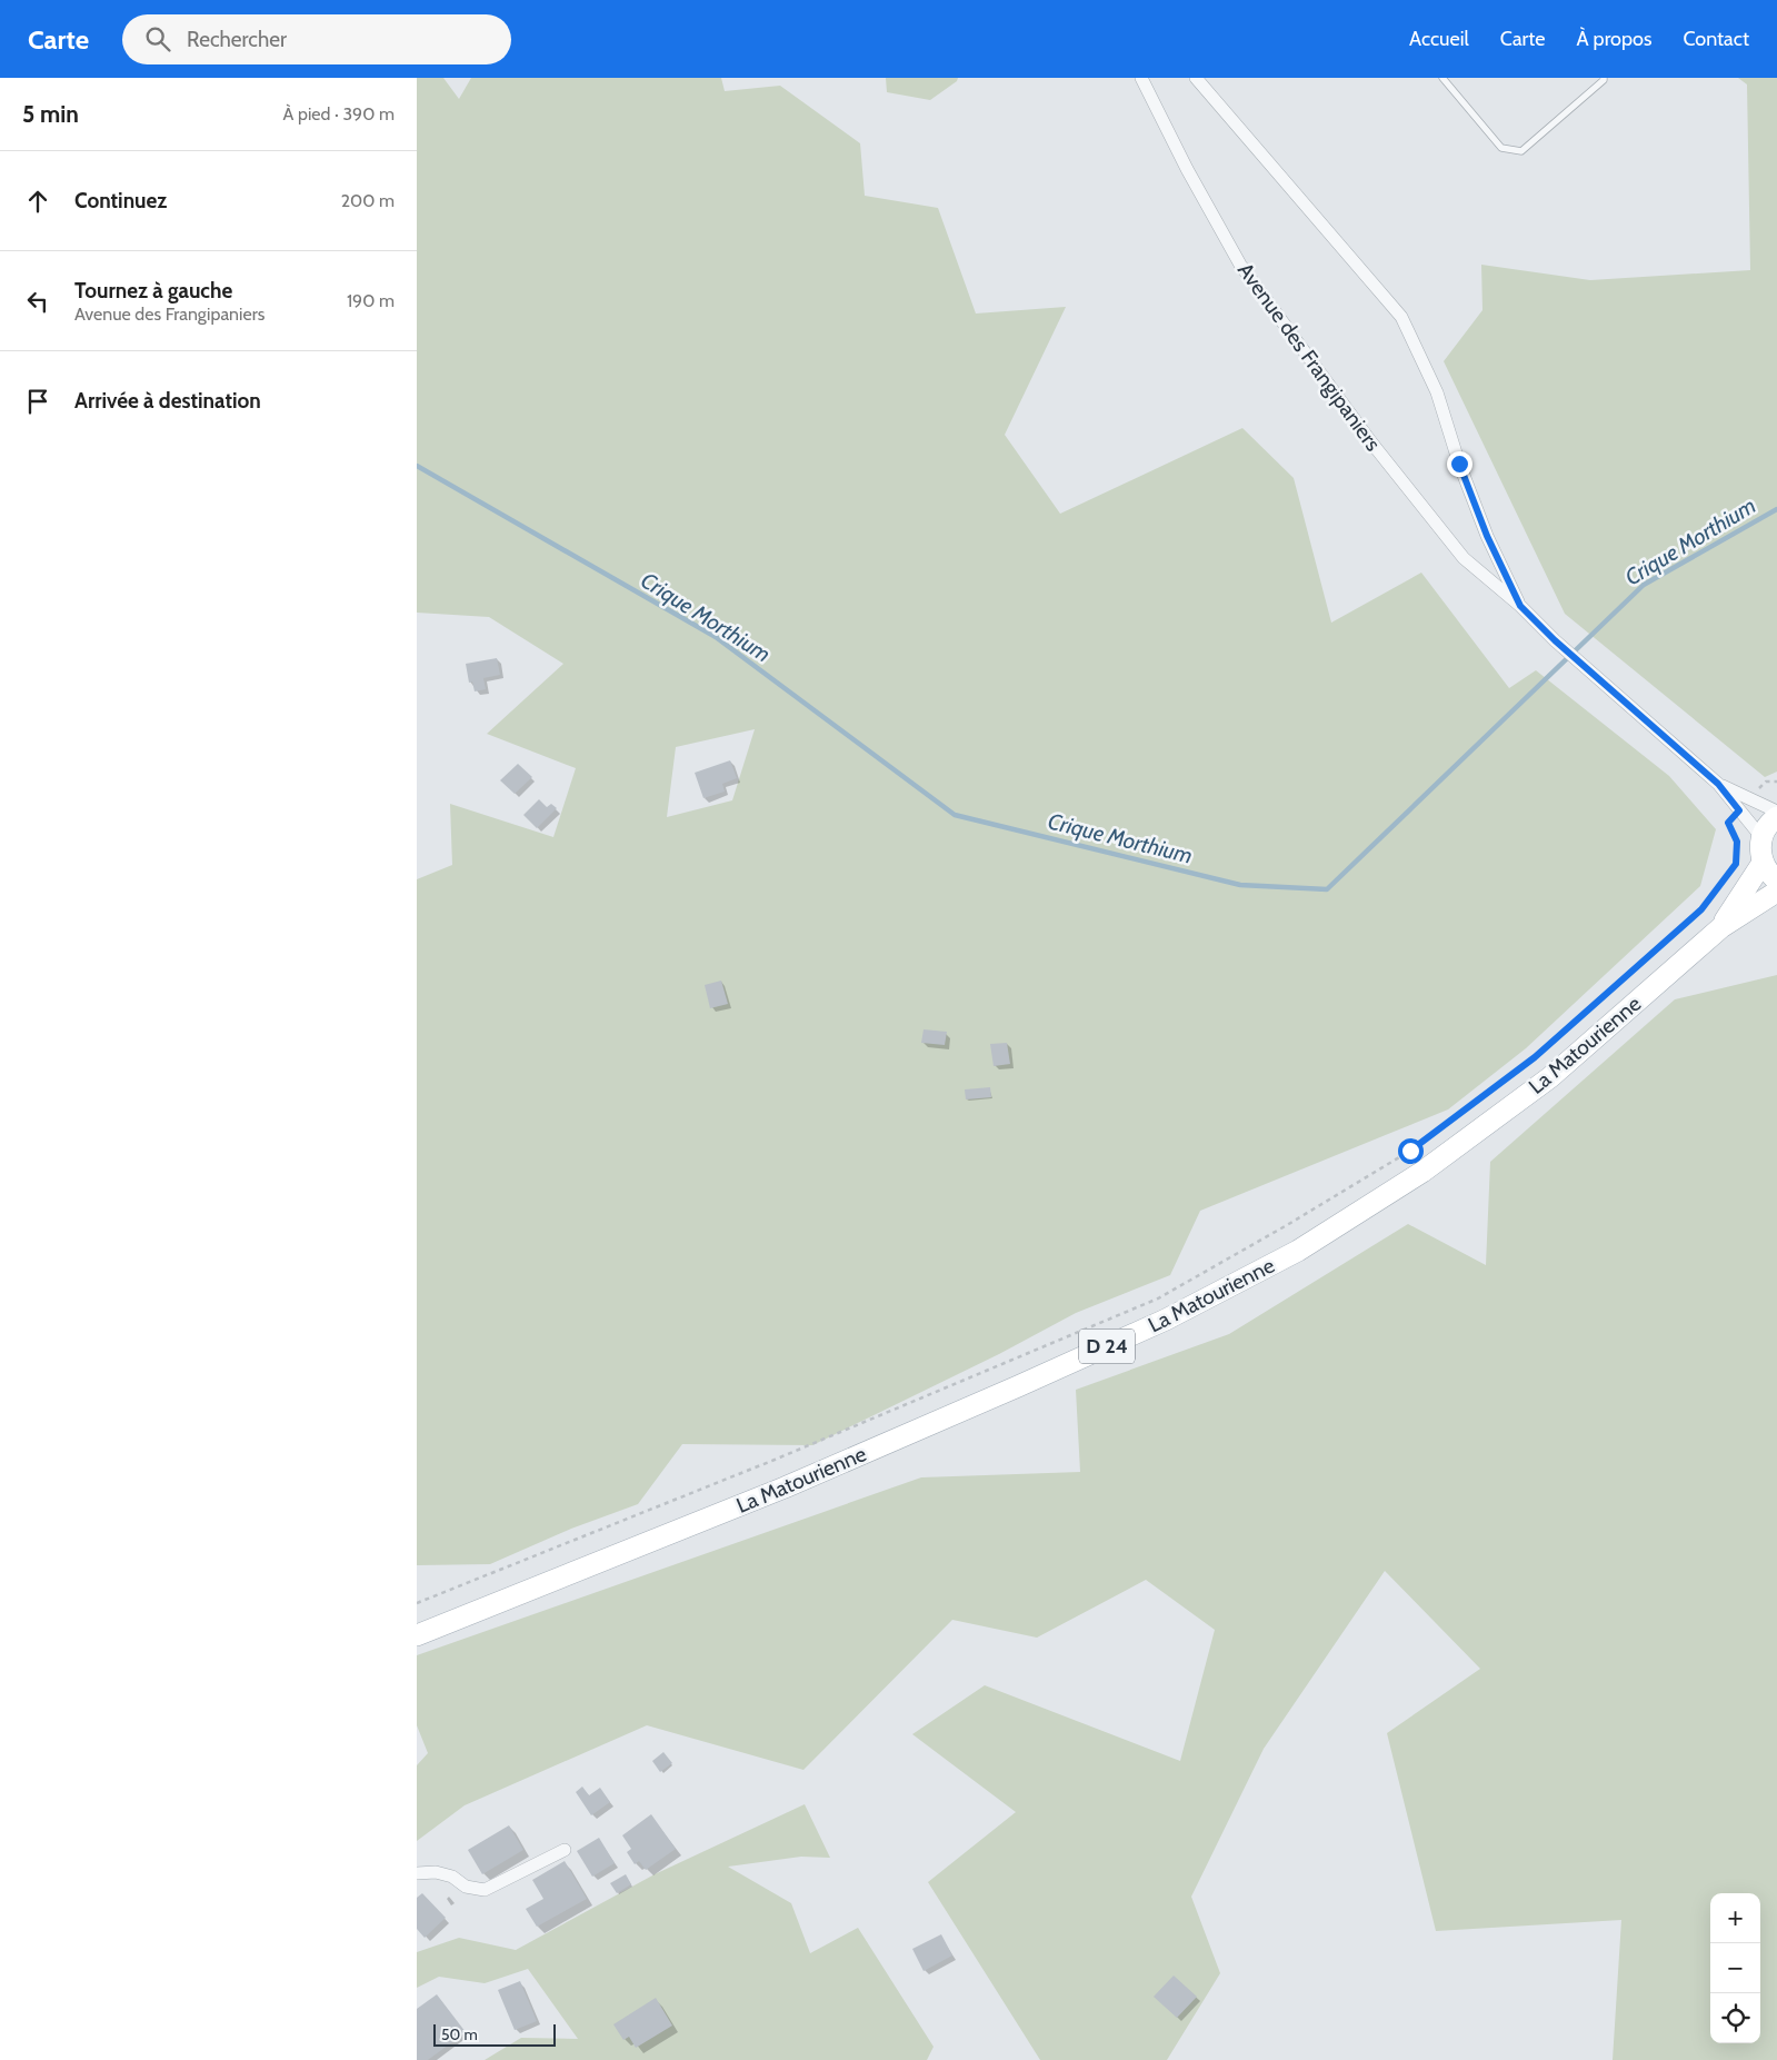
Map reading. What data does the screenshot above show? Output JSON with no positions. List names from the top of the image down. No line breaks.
{"streets":{"main road":["La Matourienne","D 24"],"street":["Avenue des Frangipaniers"]},"water":["Crique Morthium"],"scale_bar":"50 m","page":{"header":"Carte","search":"Rechercher","nav":["Accueil","Carte","À propos","Contact"],"heading":["5 min","À pied · 390 m"],"list":[["Continuez","200 m"],["Tournez à gauche","Avenue des Frangipaniers","190 m"],"Arrivée à destination"],"map_buttons":["+","−"],"scale":"50 m"}}
